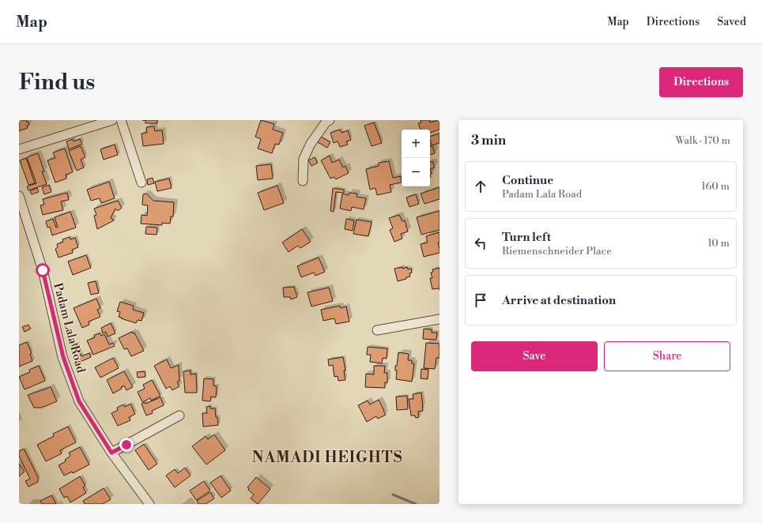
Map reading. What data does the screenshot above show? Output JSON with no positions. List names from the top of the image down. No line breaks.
{"streets":{"street":["Padam Lala Road"]},"districts":["NAMADI HEIGHTS"],"page":{"header":"Map","nav":["Map","Directions","Saved"],"buttons":["Directions",["Save","Share"]],"title":"Find us","heading":["3 min","Walk · 170 m"],"map_buttons":["+","−"],"list":[["Continue","Padam Lala Road","160 m"],["Turn left","Riemenschneider Place","10 m"],"Arrive at destination"]}}
